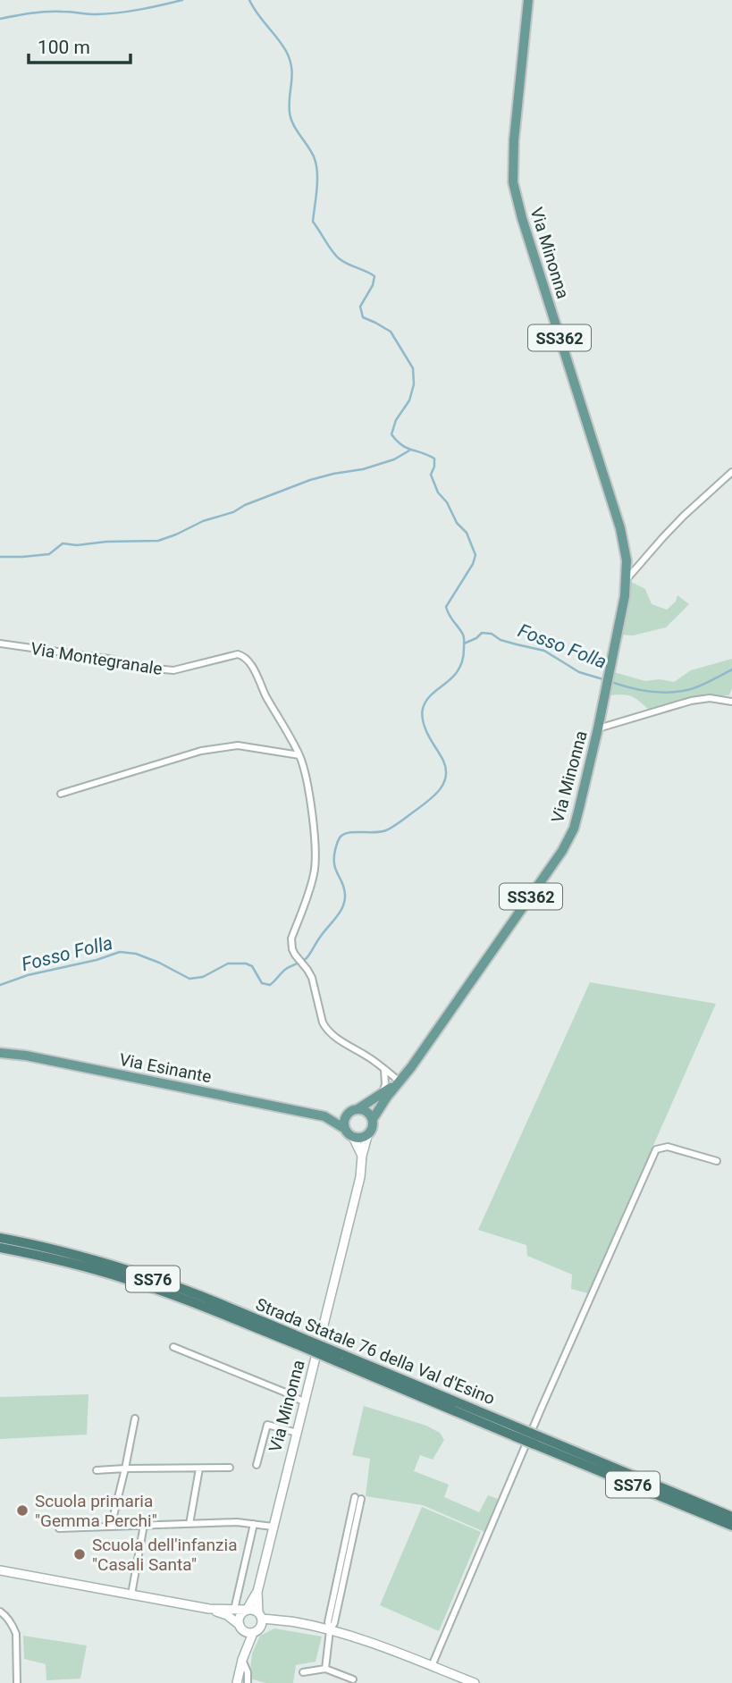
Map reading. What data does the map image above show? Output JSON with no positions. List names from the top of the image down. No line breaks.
{"streets":{"highway":["SS76","Strada Statale 76 della Val d'Esino"],"main road":["Via Minonna","SS362","Via Esinante"],"street":["Via Montegranale"]},"crossings":[["Via Minonna","SS362"],["Via Minonna","Via Montegranale"],["Via Minonna","Via Esinante"],["SS362","Via Esinante"]],"water":["Fosso Folla"],"places":["Scuola primaria \"Gemma Perchi\"","Scuola dell'infanzia \"Casali Santa\""],"scale_bar":"100 m"}
